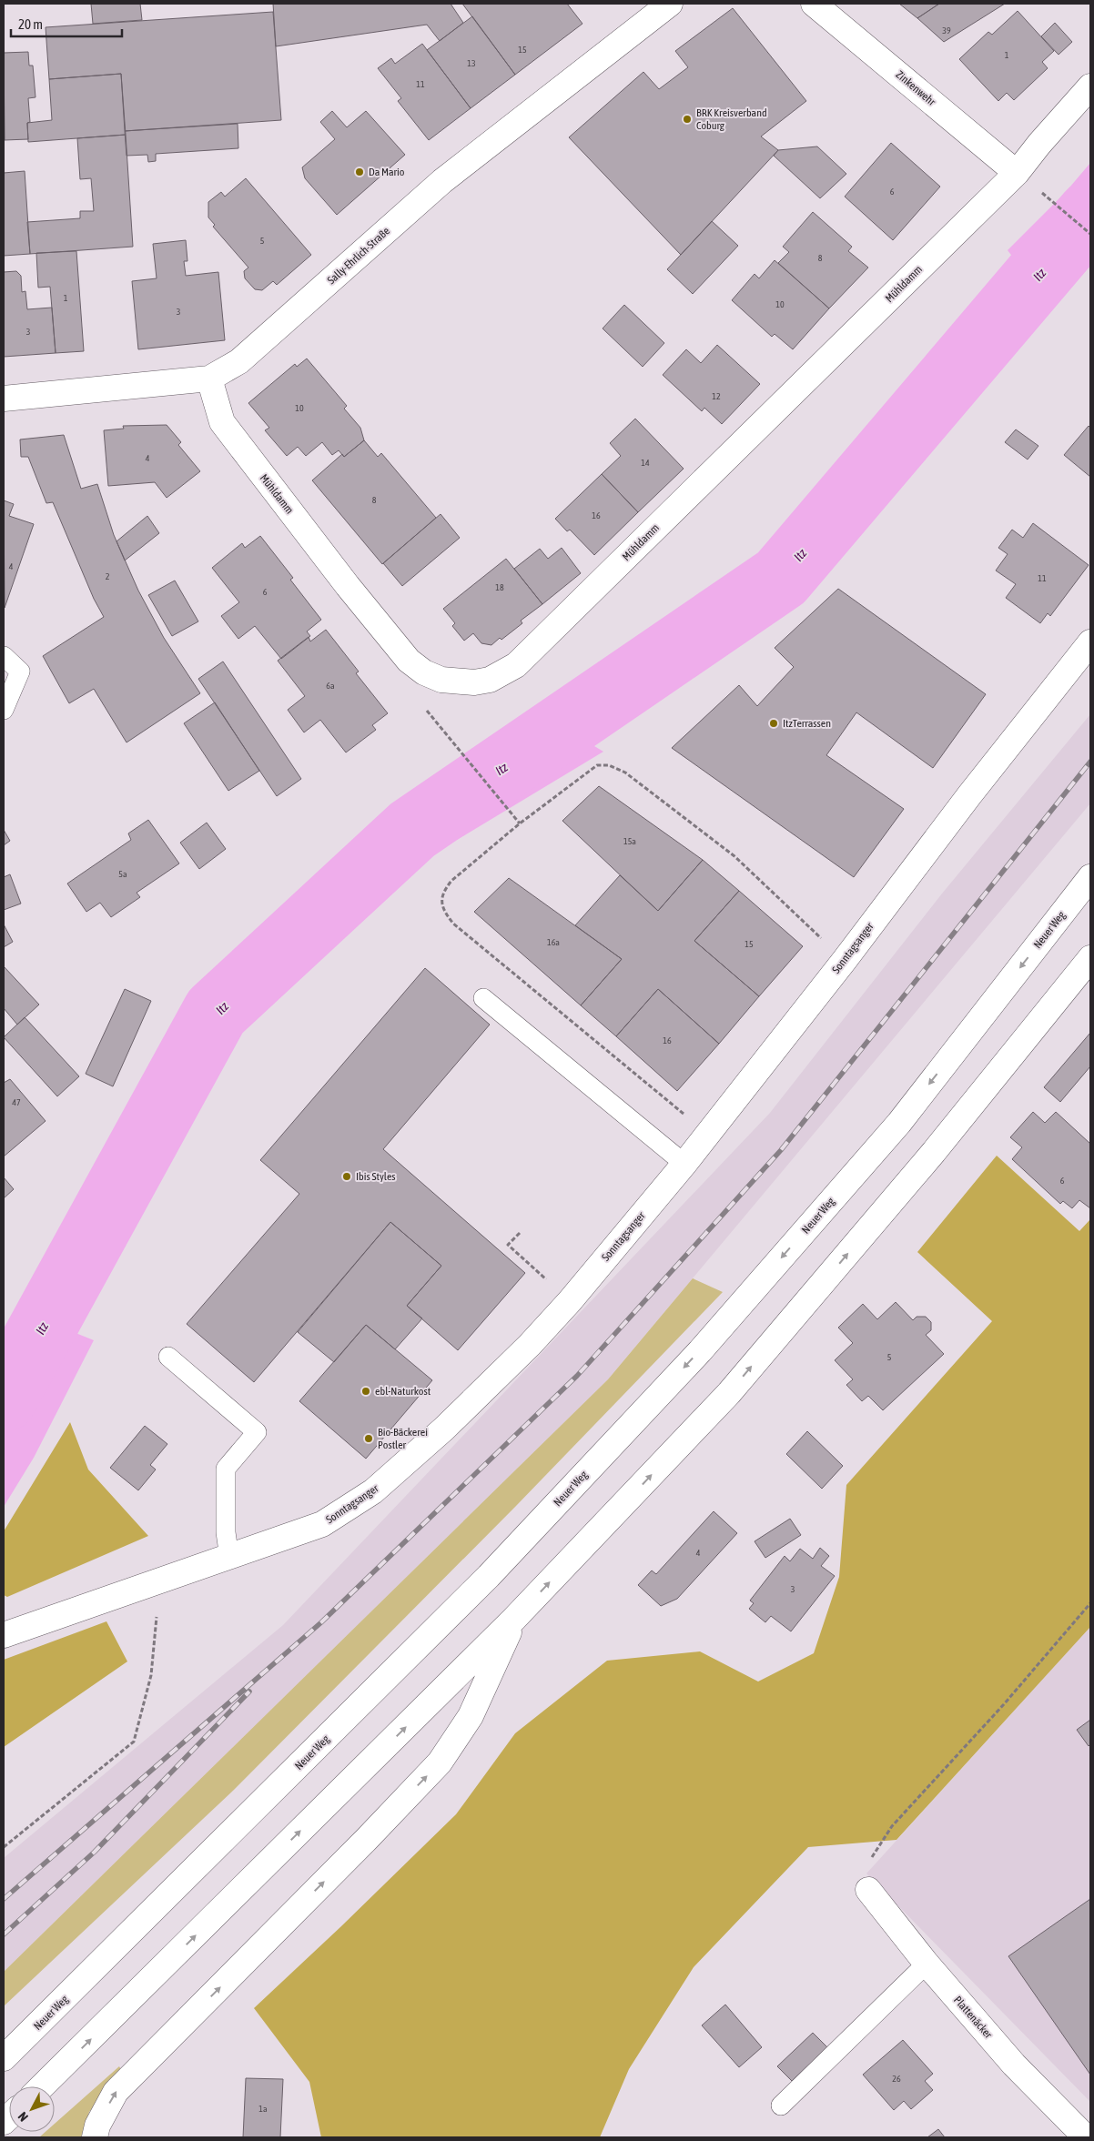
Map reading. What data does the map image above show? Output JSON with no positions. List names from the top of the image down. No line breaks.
{"streets":{"main road":["Zinkenwehr","Sally-Ehrlich-Straße","Mühldamm","Neuer Weg","Sonntagsanger","Plattenäcker"]},"crossings":[["Zinkenwehr","Mühldamm"],["Sally-Ehrlich-Straße","Mühldamm"]],"water":["Itz"],"places":["BRK Kreisverband Coburg","Da Mario","ItzTerrassen","Ibis Styles","ebl-Naturkost","Bio-Bäckerei Postler"],"house_numbers":["39","15","1","13","11","6","5","8","1","10","3","3","12","10","4","14","8","16","4","2","11","18","6","6a","15a","5a","16a","15","16","47","6","5","4","3","26","1a"],"scale_bar":"20 m","north":"bottom left"}
